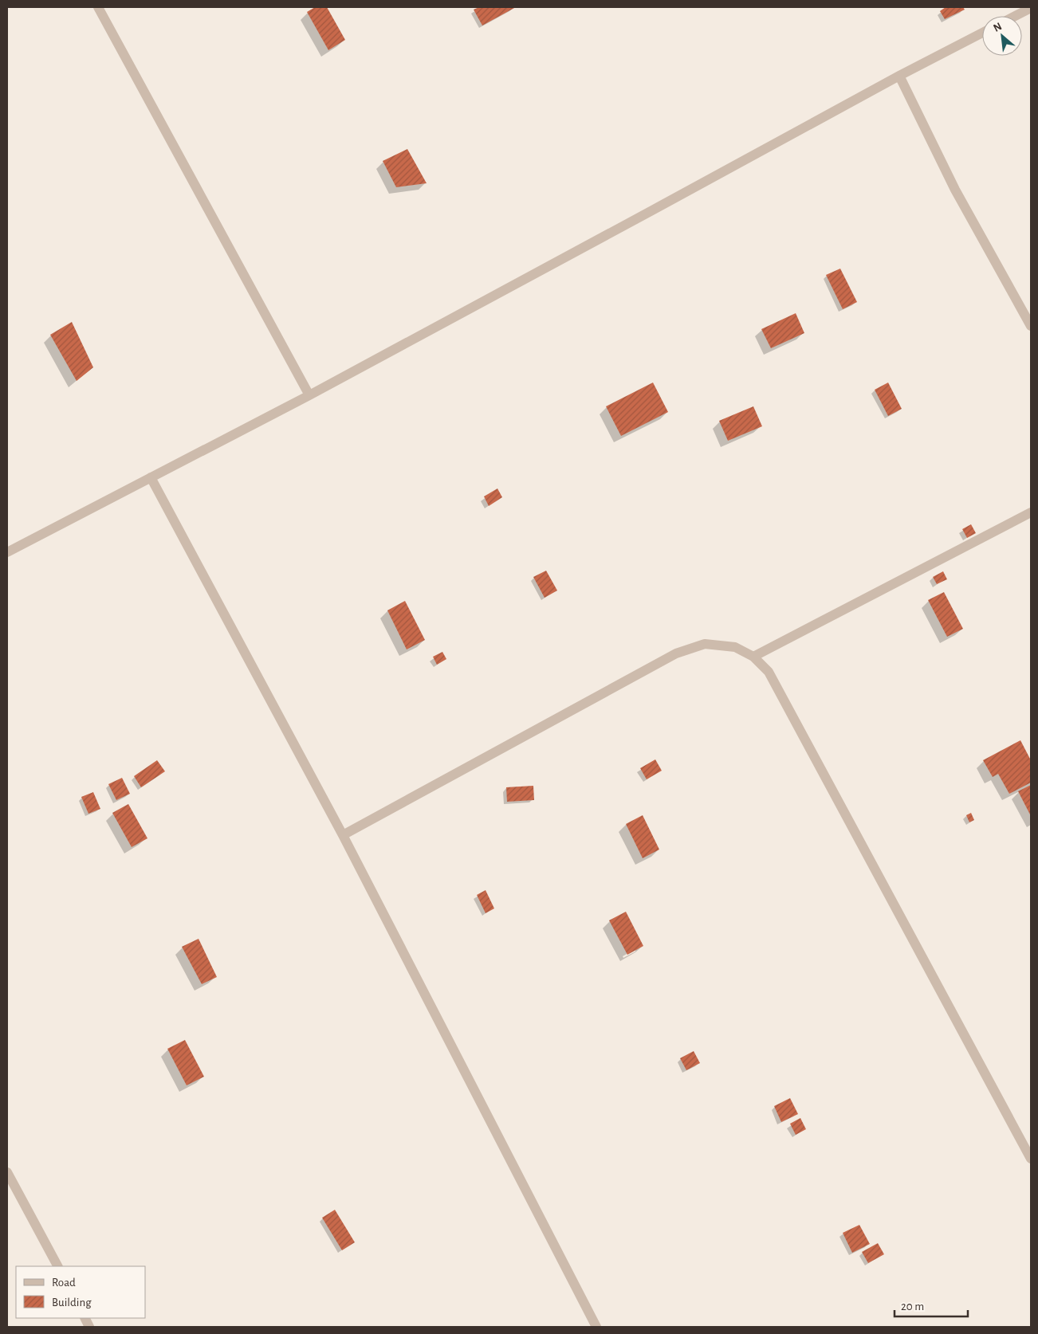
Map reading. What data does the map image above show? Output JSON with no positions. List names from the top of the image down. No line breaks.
{"legend":["Road","Building"],"scale_bar":"20 m","north":"top left"}
